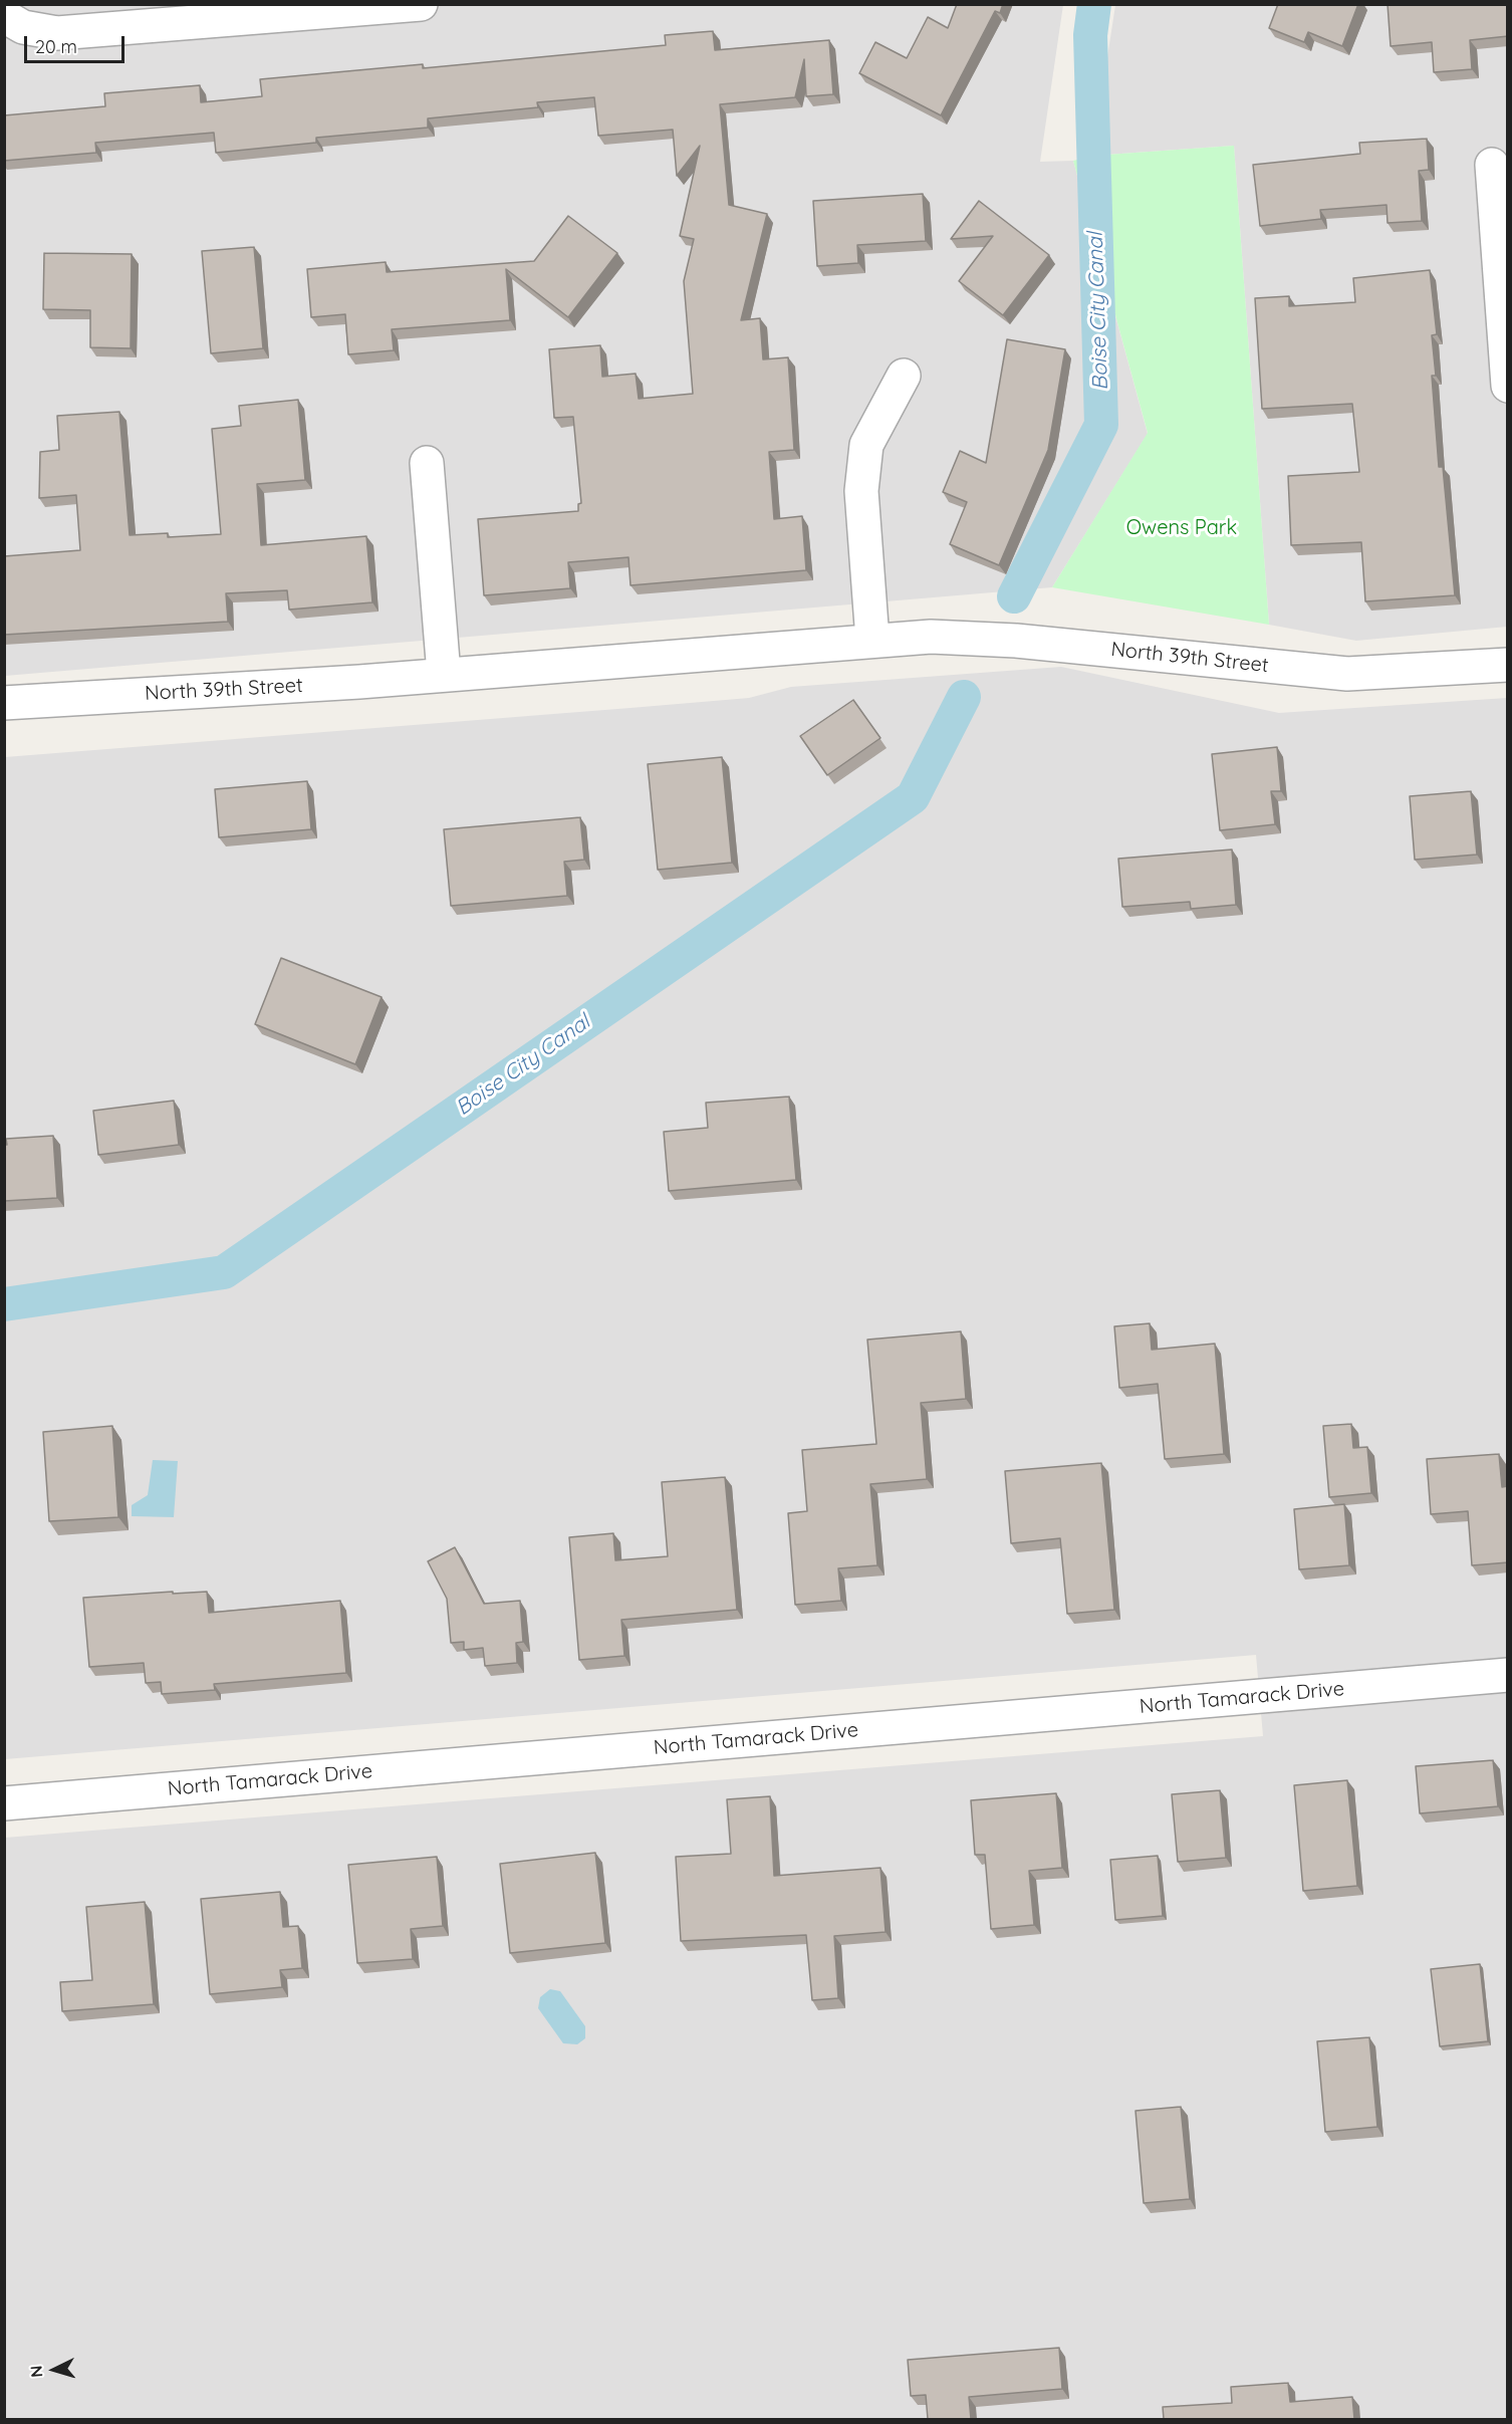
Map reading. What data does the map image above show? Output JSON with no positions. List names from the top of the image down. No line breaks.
{"streets":{"street":["North 39th Street","North Tamarack Drive"]},"water":["Boise City Canal"],"parks":["Owens Park"],"scale_bar":"20 m","north":"left"}
